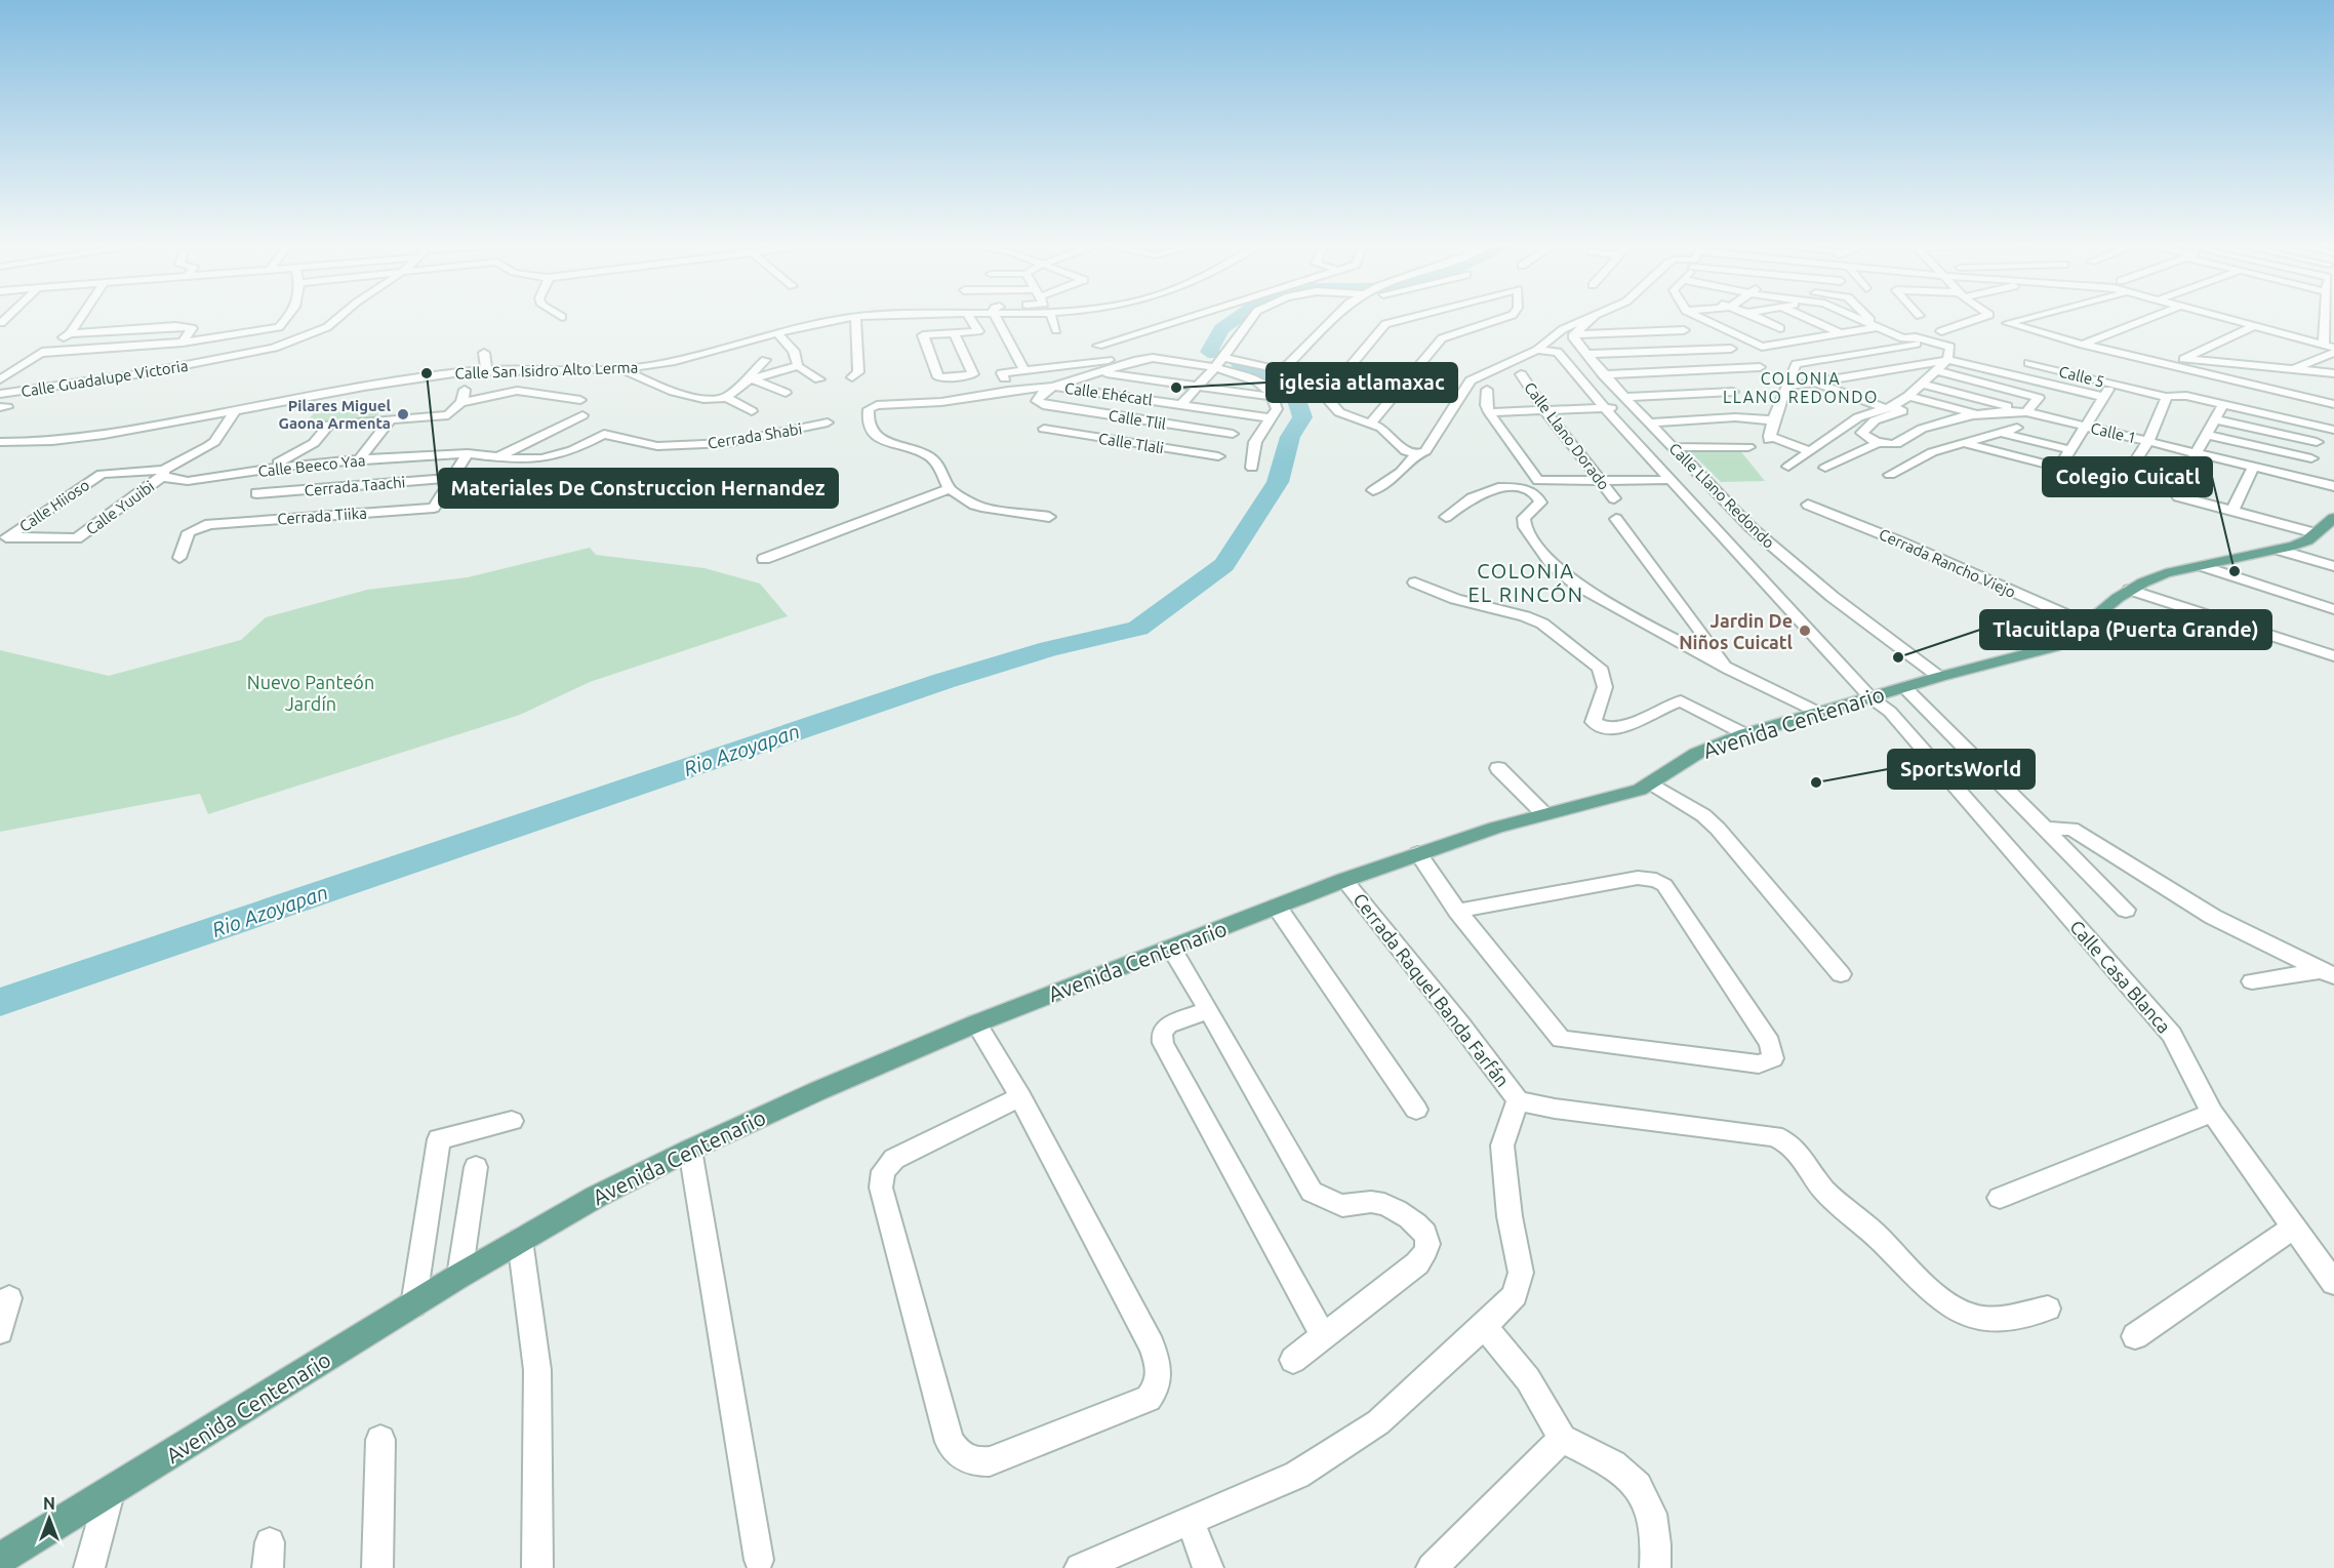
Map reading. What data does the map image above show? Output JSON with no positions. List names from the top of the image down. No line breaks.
{"streets":{"main road":["Avenida Centenario"],"street":["Calle San Isidro Alto Lerma","Calle 5","Calle Guadalupe Victoria","Calle Ehécatl","Calle Tlil","Calle 1","Cerrada Shabi","Calle Llano Dorado","Calle Tlali","Calle Beeco Yaa","Cerrada Taachi","Calle Llano Redondo","Calle Hiioso","Calle Yuuibi","Cerrada Tiika","Cerrada Rancho Viejo","Calle Casa Blanca","Cerrada Raquel Banda Farfán"]},"crossings":[["Calle San Isidro Alto Lerma","Calle Yuuibi"],["Calle 5","Calle 1"],["Calle Ehécatl","Calle Tlil"],["Cerrada Shabi","Calle Beeco Yaa"],["Calle Beeco Yaa","Calle Hiioso"],["Calle Beeco Yaa","Calle Yuuibi"],["Calle Llano Redondo","Avenida Centenario"],["Calle Llano Redondo","Calle Casa Blanca"],["Calle Hiioso","Calle Yuuibi"],["Cerrada Rancho Viejo","Avenida Centenario"],["Avenida Centenario","Calle Casa Blanca"],["Avenida Centenario","Cerrada Raquel Banda Farfán"]],"districts":["COLONIA LLANO REDONDO","COLONIA EL RINCÓN"],"water":["Rio Azoyapan"],"parks":["Nuevo Panteón Jardín"],"places":["Materiales De Construccion Hernandez","iglesia atlamaxac","Pilares Miguel Gaona Armenta","Colegio Cuicatl","Jardin De Niños Cuicatl","Tlacuitlapa (Puerta Grande)","SportsWorld"],"north":"top"}
